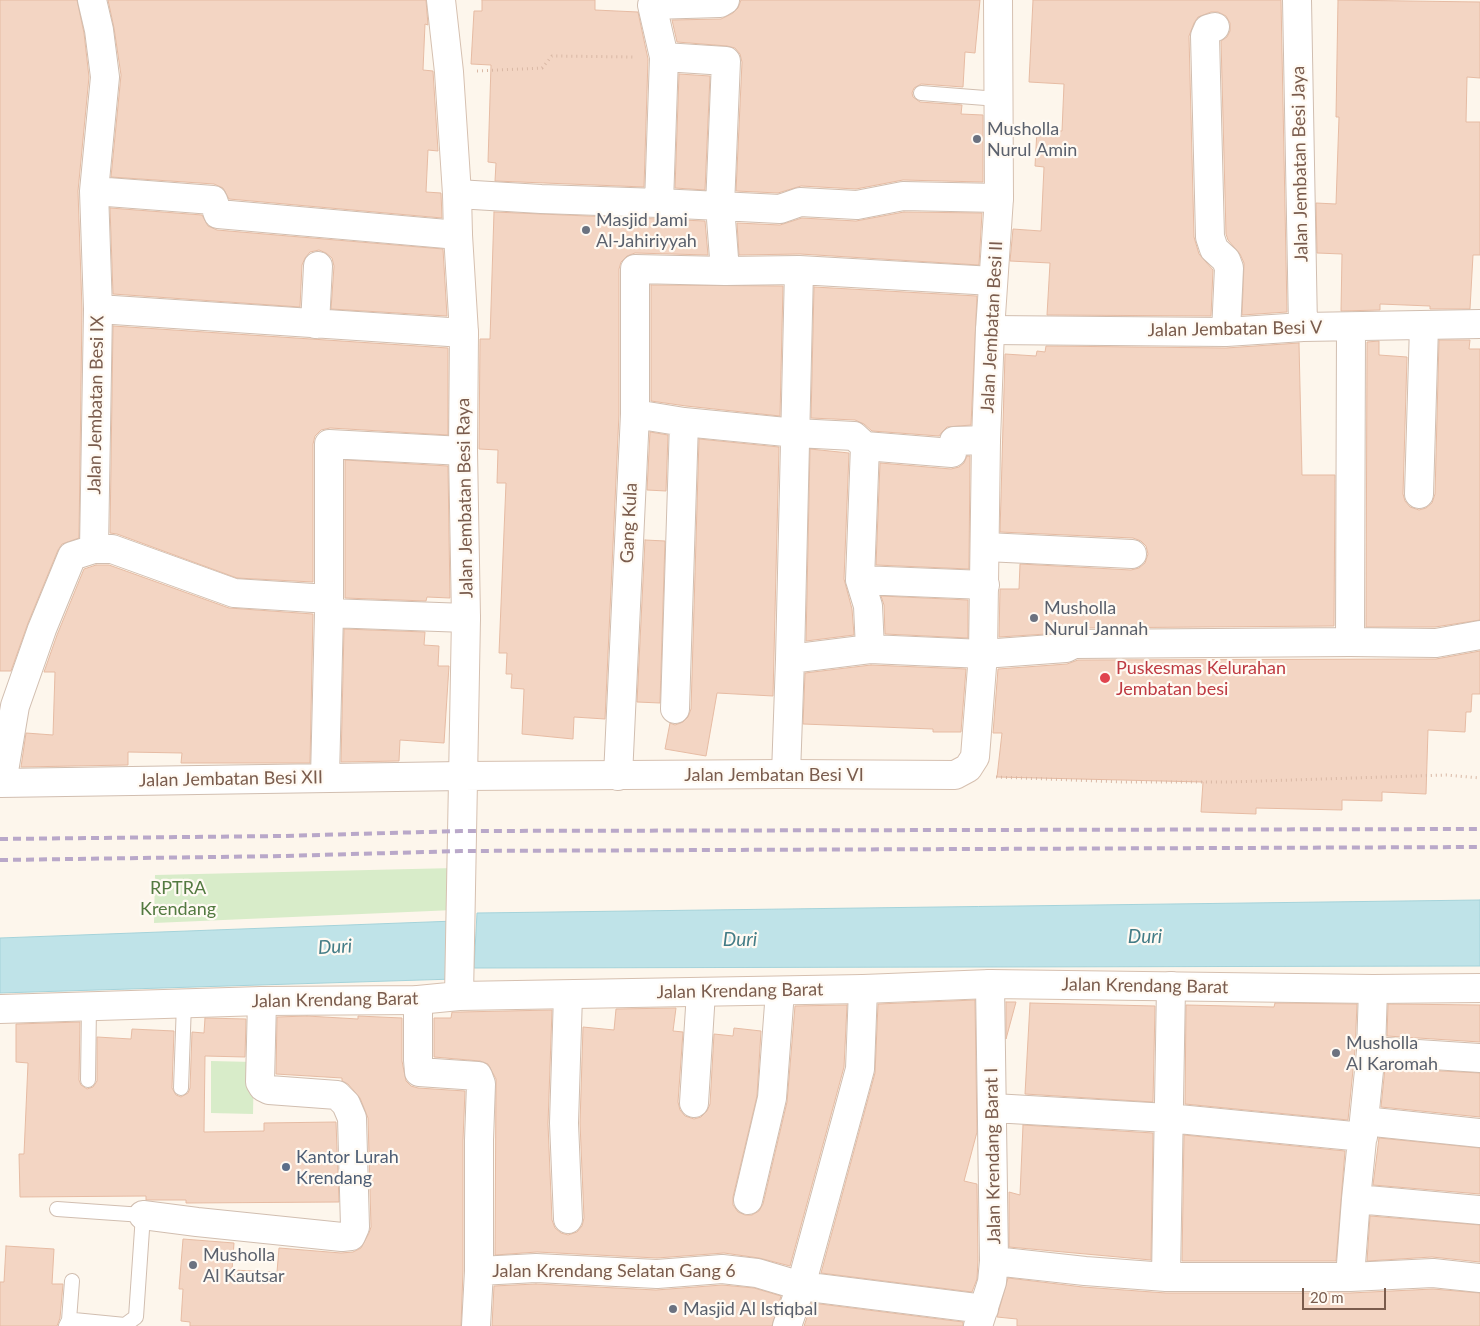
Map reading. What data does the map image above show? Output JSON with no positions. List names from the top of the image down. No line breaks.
{"streets":{"street":["Jalan Jembatan Besi Jaya","Jalan Jembatan Besi II","Jalan Jembatan Besi V","Jalan Jembatan Besi IX","Jalan Jembatan Besi Raya","Gang Kula","Jalan Jembatan Besi VI","Jalan Jembatan Besi XII","Jalan Krendang Barat","Jalan Krendang Barat I","Jalan Krendang Selatan Gang 6"]},"crossings":[["Jalan Jembatan Besi Jaya","Jalan Jembatan Besi V"],["Jalan Jembatan Besi II","Jalan Jembatan Besi V"],["Jalan Jembatan Besi Raya","Jalan Jembatan Besi VI"],["Jalan Jembatan Besi Raya","Jalan Jembatan Besi XII"],["Jalan Jembatan Besi Raya","Jalan Krendang Barat"],["Gang Kula","Jalan Jembatan Besi VI"],["Jalan Jembatan Besi VI","Jalan Jembatan Besi XII"],["Jalan Krendang Barat","Jalan Krendang Barat I"],["Jalan Krendang Barat I","Jalan Krendang Selatan Gang 6"]],"water":["Duri"],"parks":["RPTRA Krendang"],"places":["Musholla Nurul Amin","Masjid Jami Al-Jahiriyyah","Musholla Nurul Jannah","Puskesmas Kelurahan Jembatan besi","Musholla Al Karomah","Kantor Lurah Krendang","Musholla Al Kautsar","Masjid Al Istiqbal"],"scale_bar":"20 m"}
